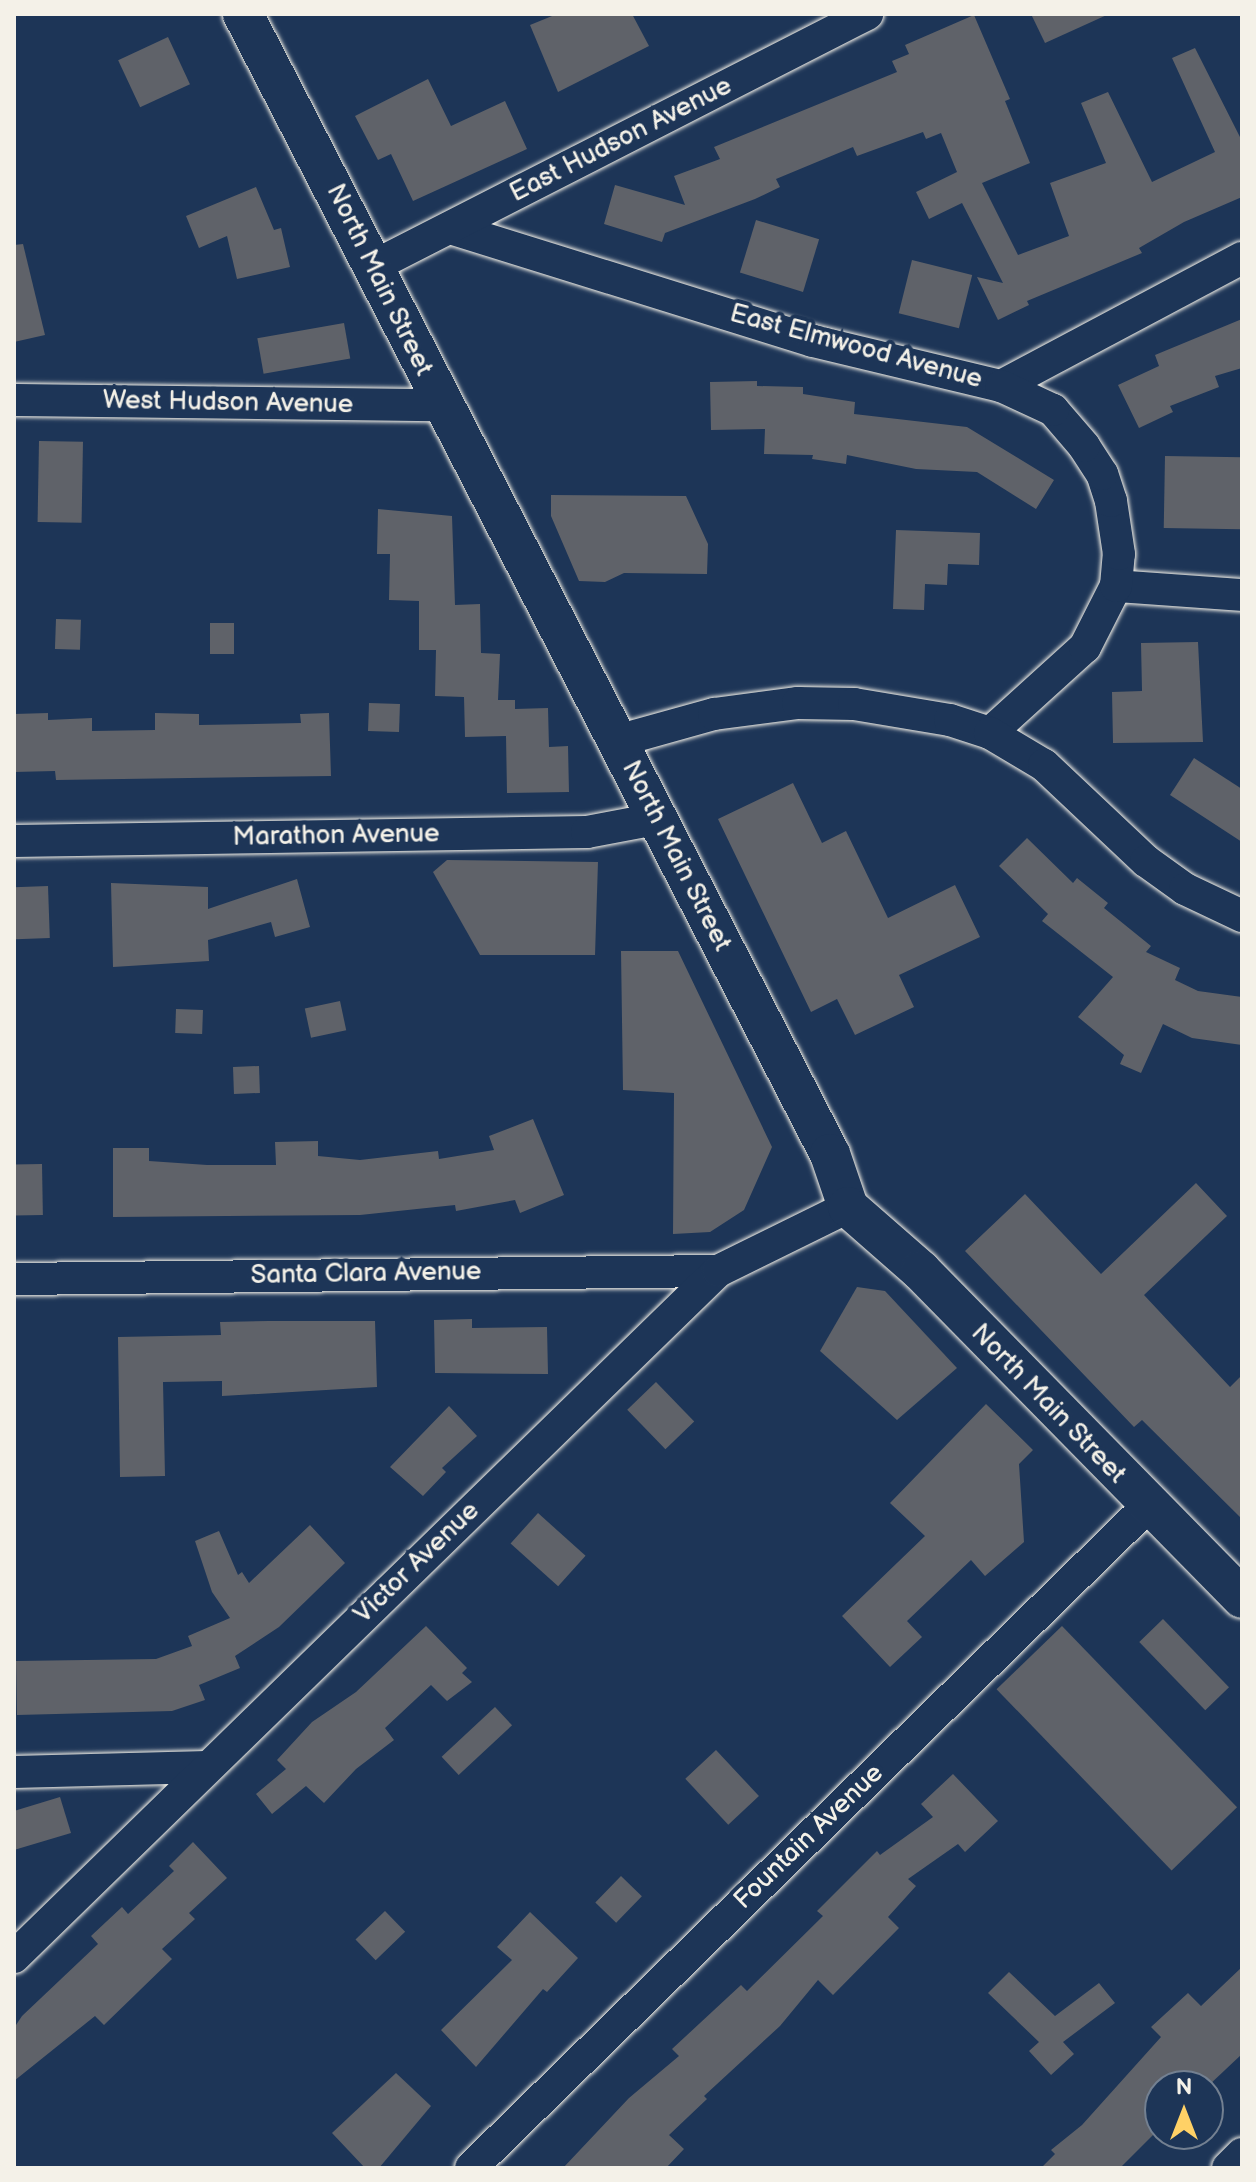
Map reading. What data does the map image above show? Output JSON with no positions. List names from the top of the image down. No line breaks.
{"streets":{"main road":["North Main Street"],"street":["East Hudson Avenue","East Elmwood Avenue","West Hudson Avenue","Marathon Avenue","Santa Clara Avenue","Victor Avenue","Fountain Avenue"]},"crossings":[["East Hudson Avenue","North Main Street"],["East Hudson Avenue","East Elmwood Avenue"],["North Main Street","West Hudson Avenue"],["North Main Street","Marathon Avenue"],["North Main Street","Victor Avenue"],["North Main Street","Fountain Avenue"],["Santa Clara Avenue","Victor Avenue"]],"north":"top"}
